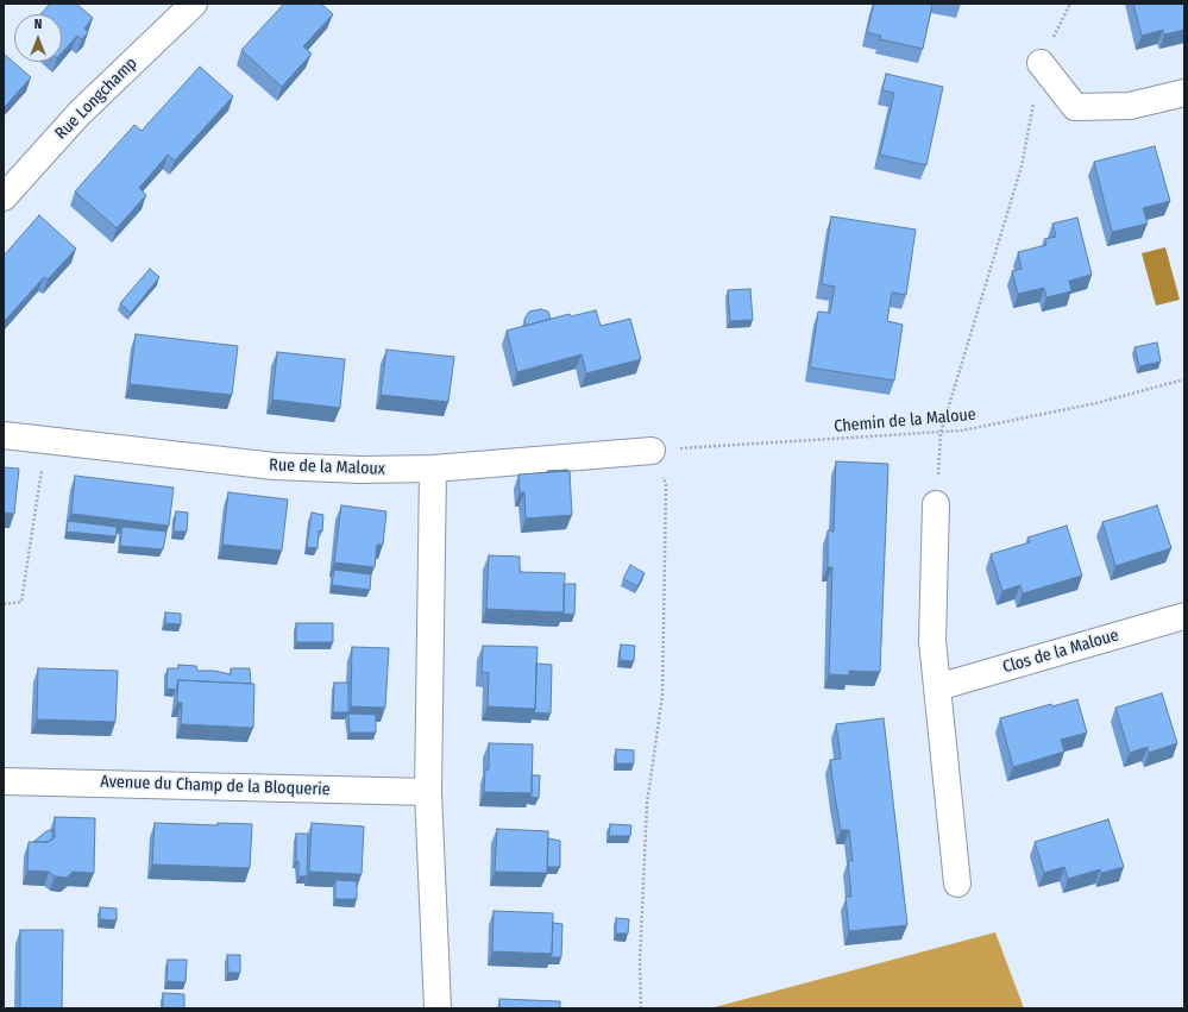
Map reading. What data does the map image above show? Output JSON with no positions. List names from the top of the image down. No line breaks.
{"streets":{"street":["Rue Longchamp","Rue de la Maloux","Clos de la Maloue","Avenue du Champ de la Bloquerie"],"path":["Chemin de la Maloue"]},"crossings":[["Chemin de la Maloue","Rue de la Maloux"]],"north":"top"}
